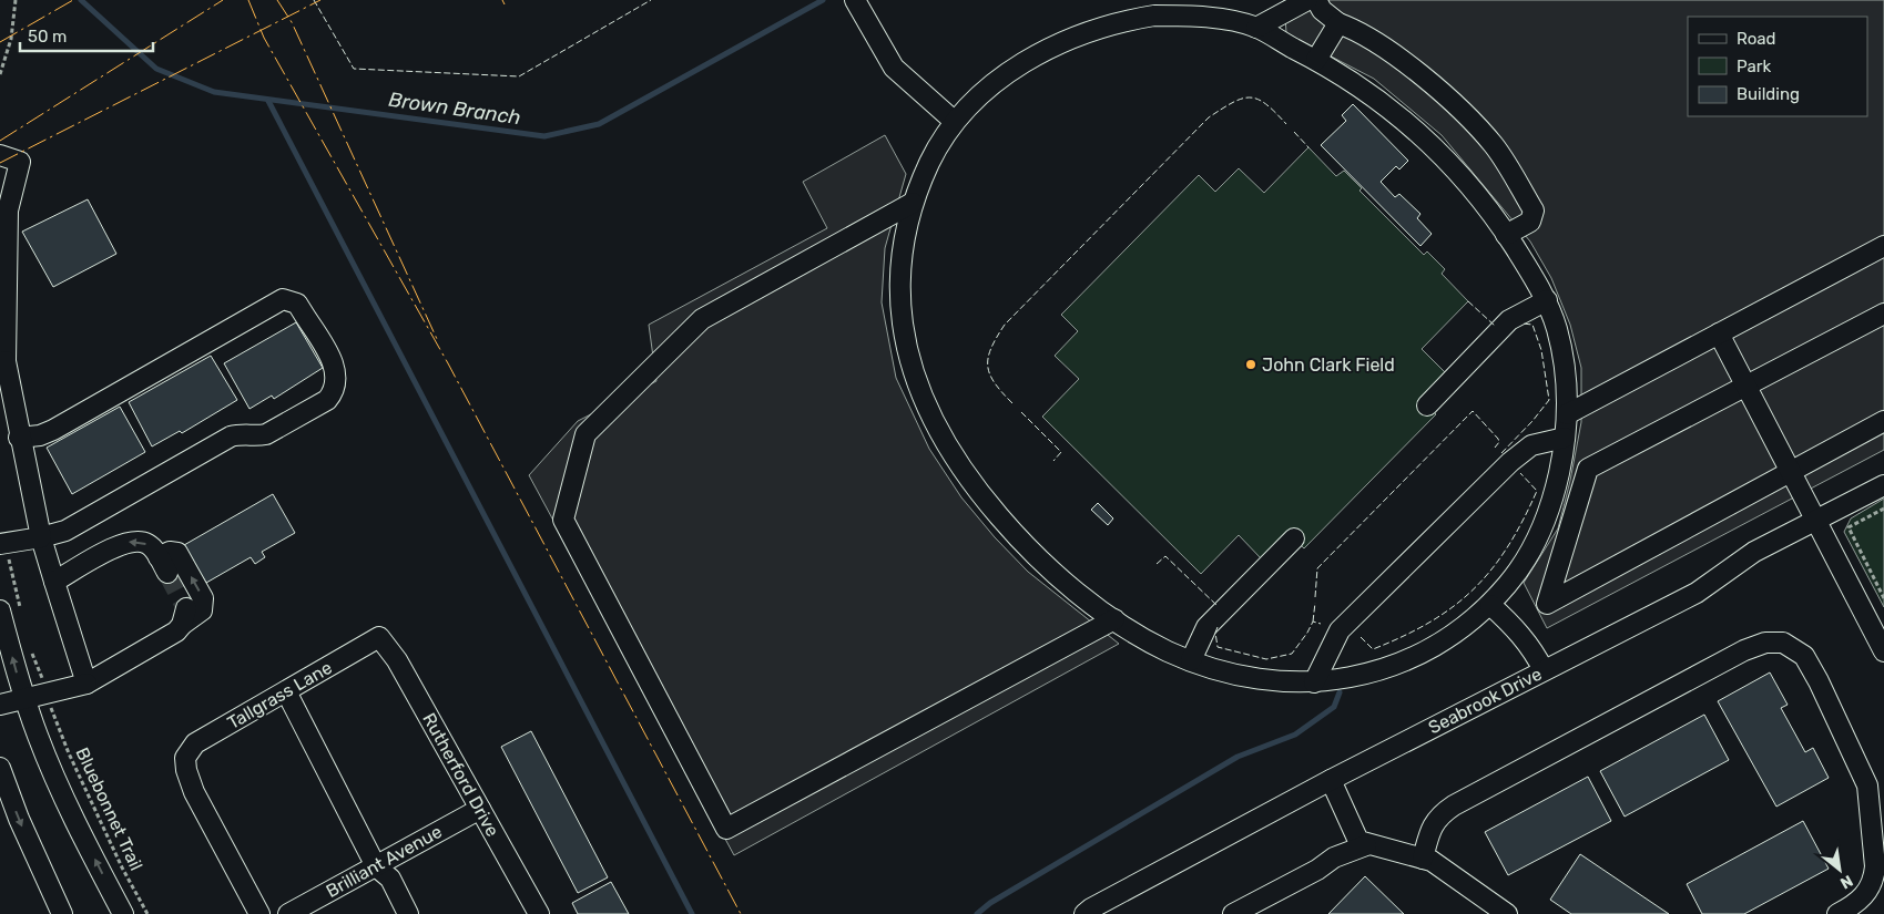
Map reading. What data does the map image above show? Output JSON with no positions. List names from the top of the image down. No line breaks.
{"streets":{"street":["Tallgrass Lane","Seabrook Drive","Rutherford Drive","Brilliant Avenue"],"path":["Bluebonnet Trail"]},"crossings":[["Tallgrass Lane","Rutherford Drive"],["Rutherford Drive","Brilliant Avenue"]],"water":["Brown Branch"],"places":["John Clark Field"],"legend":["Road","Park","Building"],"scale_bar":"50 m","north":"bottom right"}
